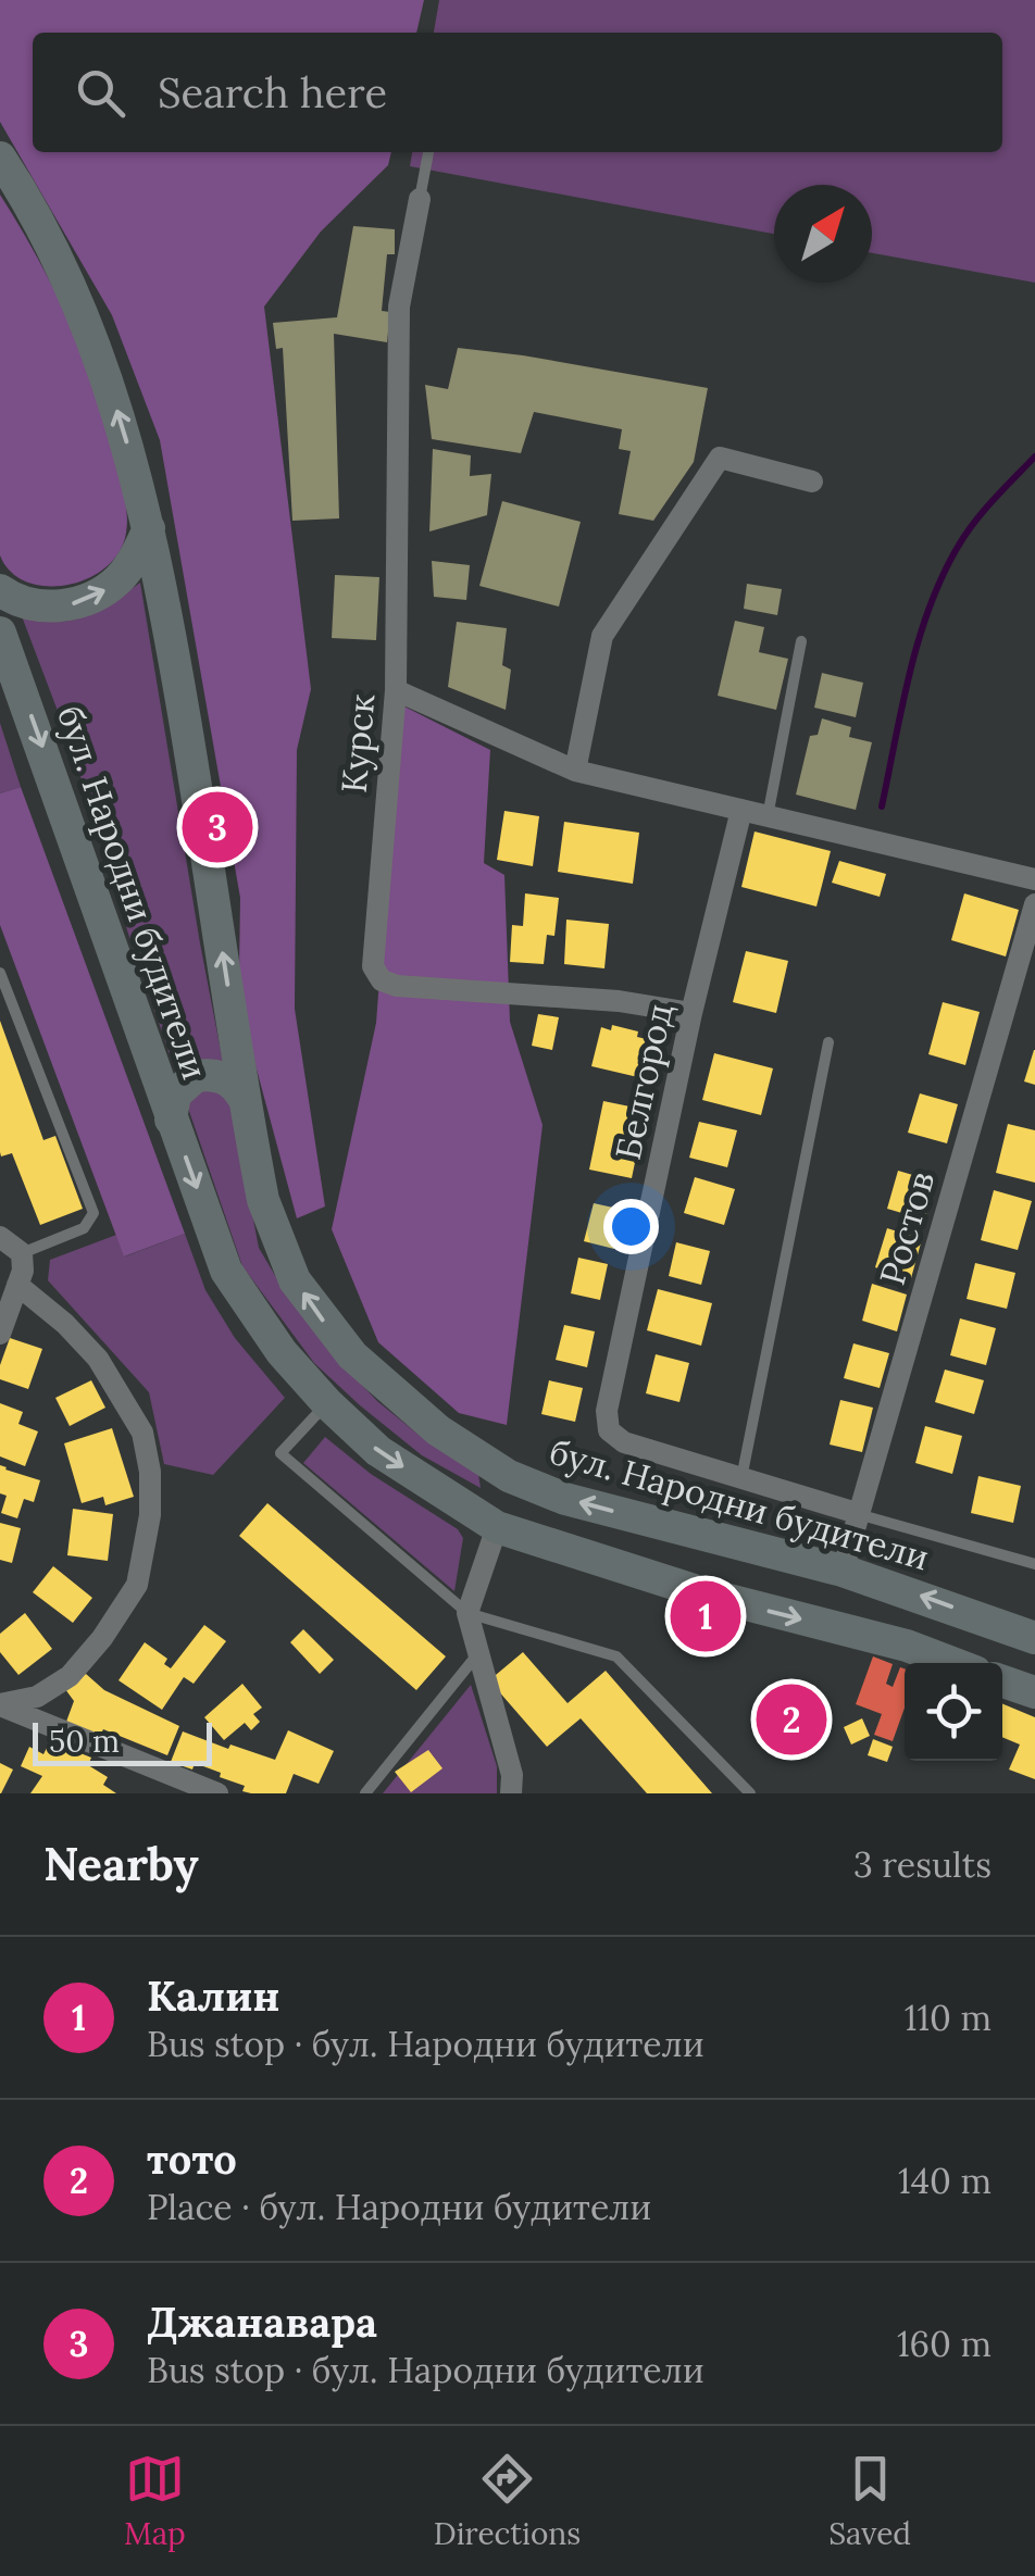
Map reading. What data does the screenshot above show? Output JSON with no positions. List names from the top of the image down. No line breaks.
{"streets":{"main road":["бул. Народни будители"],"street":["Курск","Белгород","Ростов"]},"crossings":[["Курск","Белгород"],["бул. Народни будители","Ростов"],["Белгород","Ростов"]],"scale_bar":"50 m","north":"top right","page":{"search":"Search here","pins":["3","1","2"],"scale":"50 m","heading":["Nearby","3 results"],"list":[{"mark":"1","name":"Калин","note":"Bus stop · бул. Народни будители","value":"110 m"},{"mark":"2","name":"тото","note":"Place · бул. Народни будители","value":"140 m"},{"mark":"3","name":"Джанавара","note":"Bus stop · бул. Народни будители","value":"160 m"}],"nav":["Map","Directions","Saved"]}}
